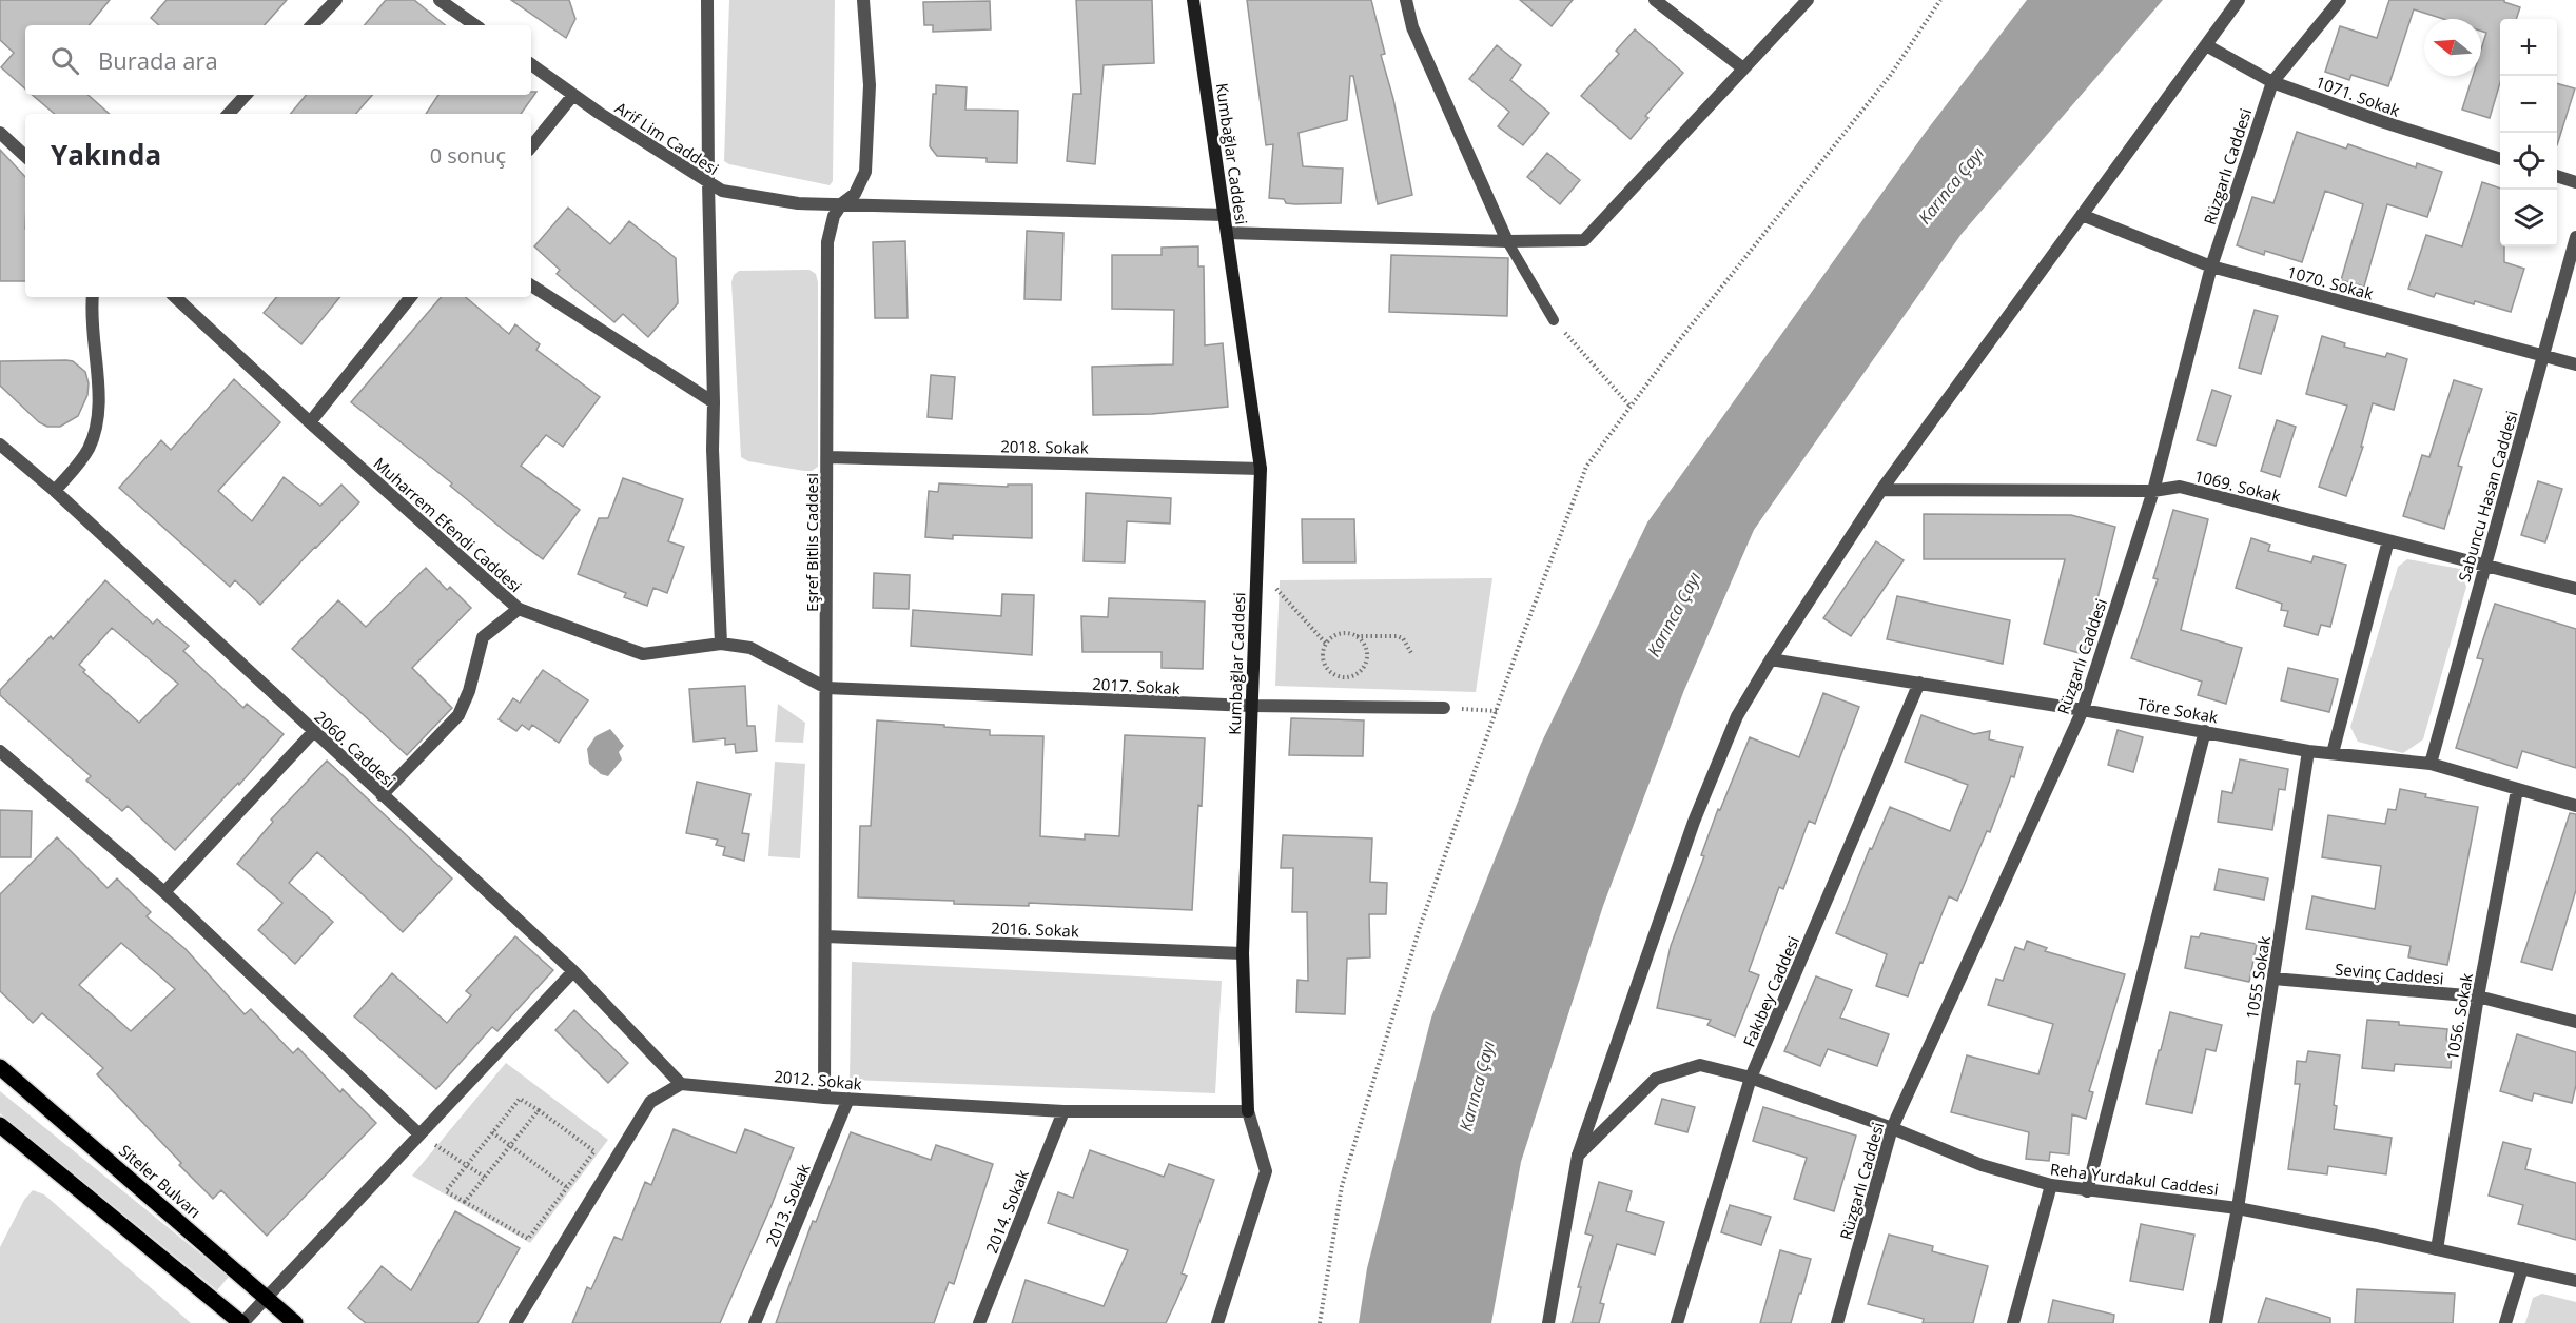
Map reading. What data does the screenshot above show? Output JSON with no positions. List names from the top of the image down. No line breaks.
{"streets":{"main road":["Kumbağlar Caddesi","Siteler Bulvarı"],"street":["1071. Sokak","Arif Lim Caddesi","Rüzgarlı Caddesi","1070. Sokak","2018. Sokak","1069. Sokak","Sabuncu Hasan Caddesi","Muharrem Efendi Caddesi","Eşref Bitlis Caddesi","2017. Sokak","Töre Sokak","2060. Caddesi","2016. Sokak","Sevinç Caddesi","1055 Sokak","Fakıbey Caddesi","1056. Sokak","2012. Sokak","Reha Yurdakul Caddesi","2013. Sokak","2014. Sokak"]},"crossings":[["1071. Sokak","Rüzgarlı Caddesi"],["Arif Lim Caddesi","Kumbağlar Caddesi"],["Arif Lim Caddesi","Eşref Bitlis Caddesi"],["Kumbağlar Caddesi","2018. Sokak"],["Kumbağlar Caddesi","2017. Sokak"],["Kumbağlar Caddesi","2016. Sokak"],["Kumbağlar Caddesi","2012. Sokak"],["Rüzgarlı Caddesi","1070. Sokak"],["Rüzgarlı Caddesi","1069. Sokak"],["Rüzgarlı Caddesi","Töre Sokak"],["Rüzgarlı Caddesi","Reha Yurdakul Caddesi"],["1070. Sokak","Sabuncu Hasan Caddesi"],["2018. Sokak","Eşref Bitlis Caddesi"],["1069. Sokak","Sabuncu Hasan Caddesi"],["Sabuncu Hasan Caddesi","Töre Sokak"],["Muharrem Efendi Caddesi","Eşref Bitlis Caddesi"],["Muharrem Efendi Caddesi","2017. Sokak"],["Eşref Bitlis Caddesi","2017. Sokak"],["Eşref Bitlis Caddesi","2016. Sokak"],["Eşref Bitlis Caddesi","2012. Sokak"],["Töre Sokak","1055 Sokak"],["Töre Sokak","Fakıbey Caddesi"],["Töre Sokak","1056. Sokak"],["2060. Caddesi","2012. Sokak"],["Sevinç Caddesi","1055 Sokak"],["Sevinç Caddesi","1056. Sokak"],["1055 Sokak","Reha Yurdakul Caddesi"],["Fakıbey Caddesi","Reha Yurdakul Caddesi"],["1056. Sokak","Reha Yurdakul Caddesi"],["2012. Sokak","2013. Sokak"],["2012. Sokak","2014. Sokak"]],"water":["Karınca Çayı"],"north":"left","page":{"map_buttons":["+","−"],"search":"Burada ara","heading":["Yakında","0 sonuç"]}}
